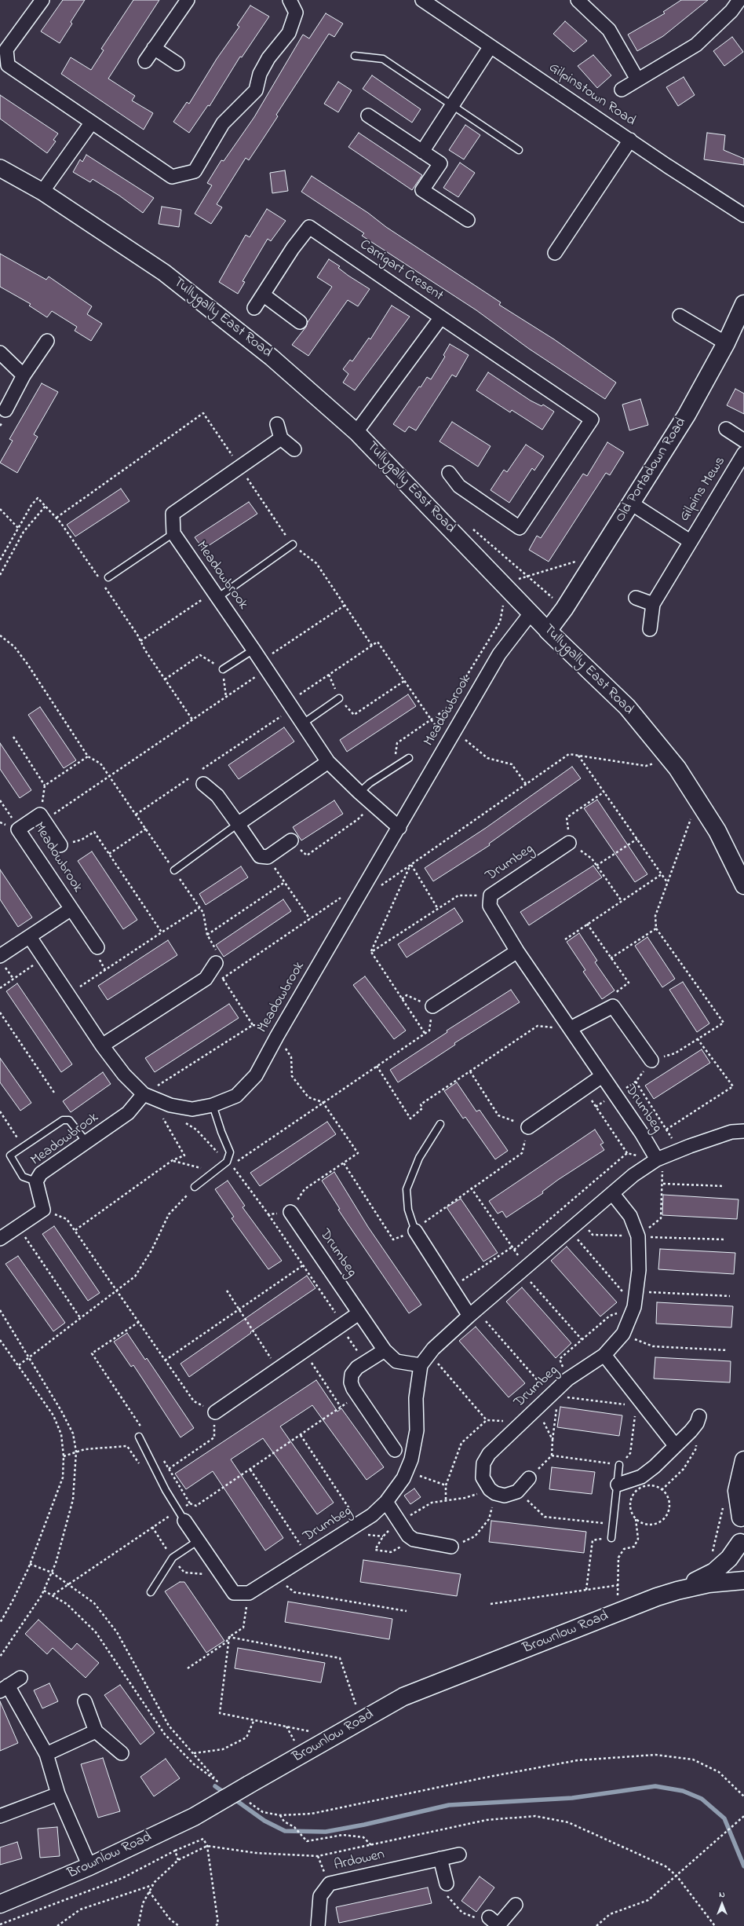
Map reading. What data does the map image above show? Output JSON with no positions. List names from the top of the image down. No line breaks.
{"streets":{"main road":["Tullygally East Road","Old Portadown Road","Brownlow Road"],"street":["Gilpinstown Road","Carrigart Cresent","Gilpins Mews","Meadowbrook","Drumbeg","Ardowen"]},"crossings":[["Carrigart Cresent","Tullygally East Road"],["Tullygally East Road","Old Portadown Road"],["Tullygally East Road","Meadowbrook"],["Old Portadown Road","Gilpins Mews"]],"north":"top"}
